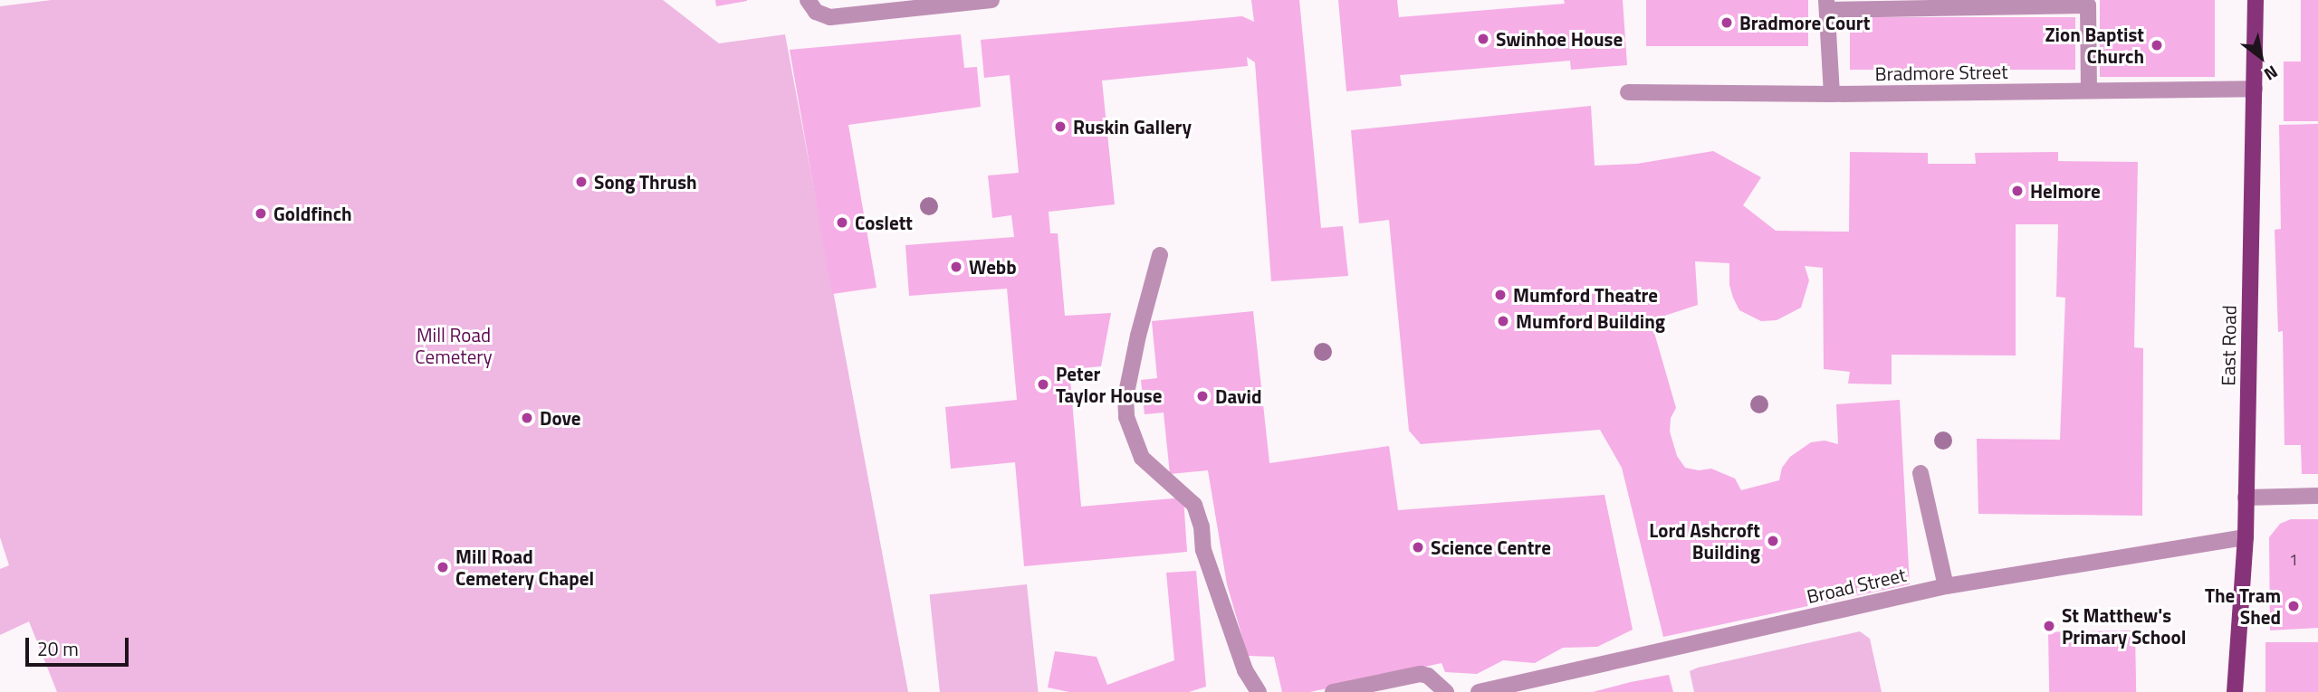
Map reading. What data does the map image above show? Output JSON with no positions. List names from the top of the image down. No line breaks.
{"streets":{"main road":["East Road"],"street":["Bradmore Street","Broad Street"]},"crossings":[["Bradmore Street","East Road"],["East Road","Broad Street"]],"parks":["Mill Road Cemetery"],"places":["Bradmore Court","Swinhoe House","Zion Baptist Church","Ruskin Gallery","Song Thrush","Helmore","Goldfinch","Coslett","Webb","Mumford Theatre","Mumford Building","Peter Taylor House","David","Dove","Lord Ashcroft Building","Science Centre","Mill Road Cemetery Chapel","The Tram Shed","St Matthew's Primary School"],"house_numbers":["1"],"scale_bar":"20 m","north":"bottom right"}
